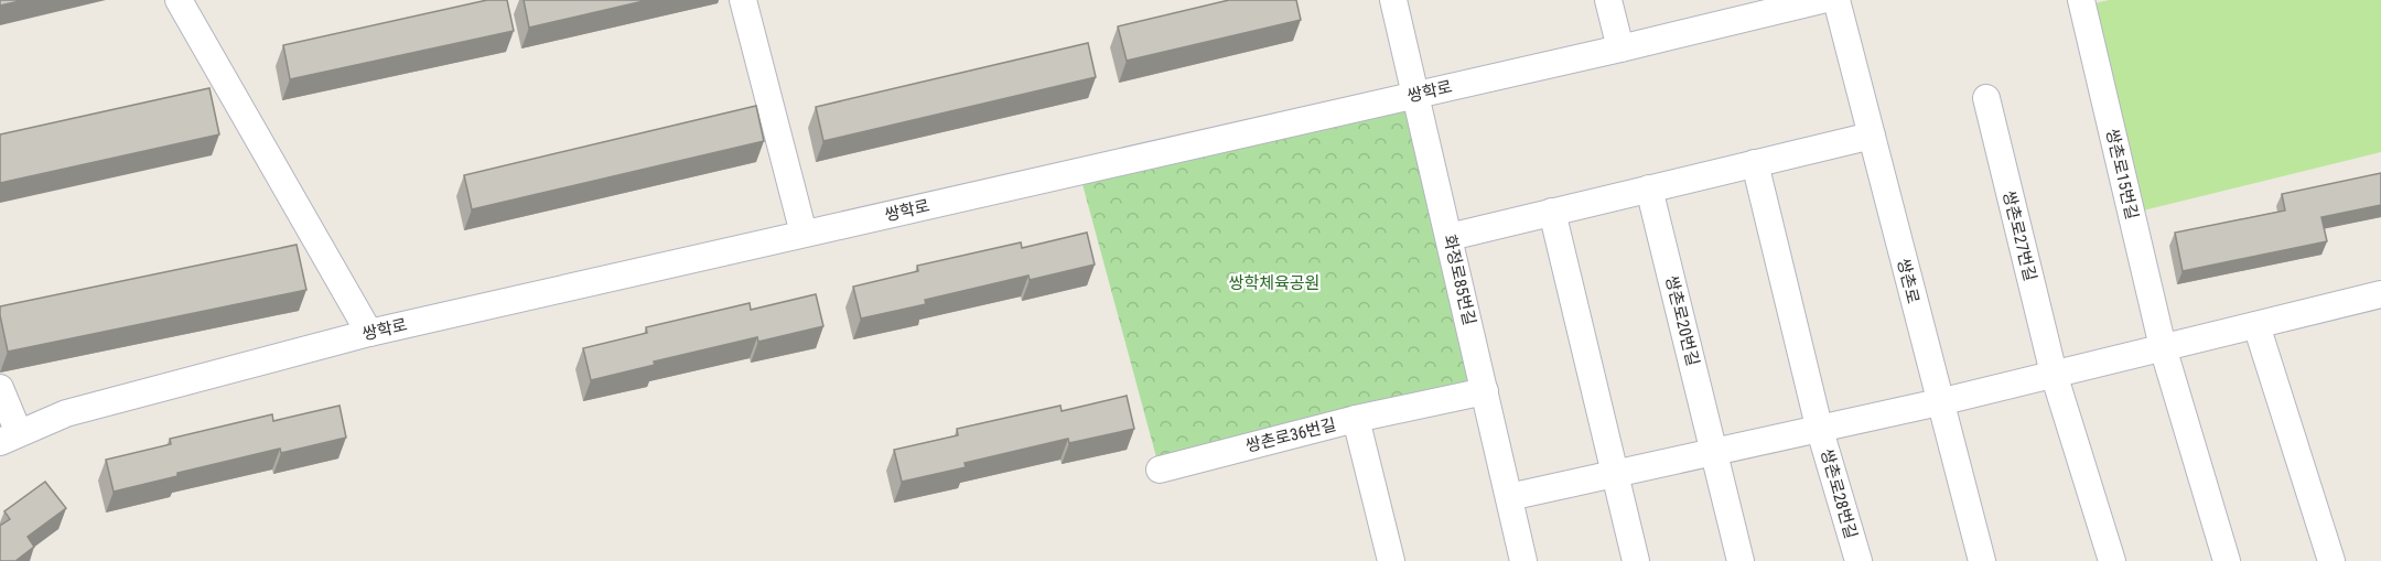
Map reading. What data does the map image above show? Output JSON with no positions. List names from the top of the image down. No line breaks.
{"streets":{"street":["쌍학로","쌍촌로15번길","쌍촌로27번길","화정로85번길","쌍촌로","쌍촌로20번길","쌍촌로36번길","쌍촌로28번길"]},"crossings":[["쌍학로","화정로85번길"],["화정로85번길","쌍촌로28번길"],["쌍촌로","쌍촌로28번길"],["쌍촌로20번길","쌍촌로28번길"]],"parks":["쌍학체육공원"]}
